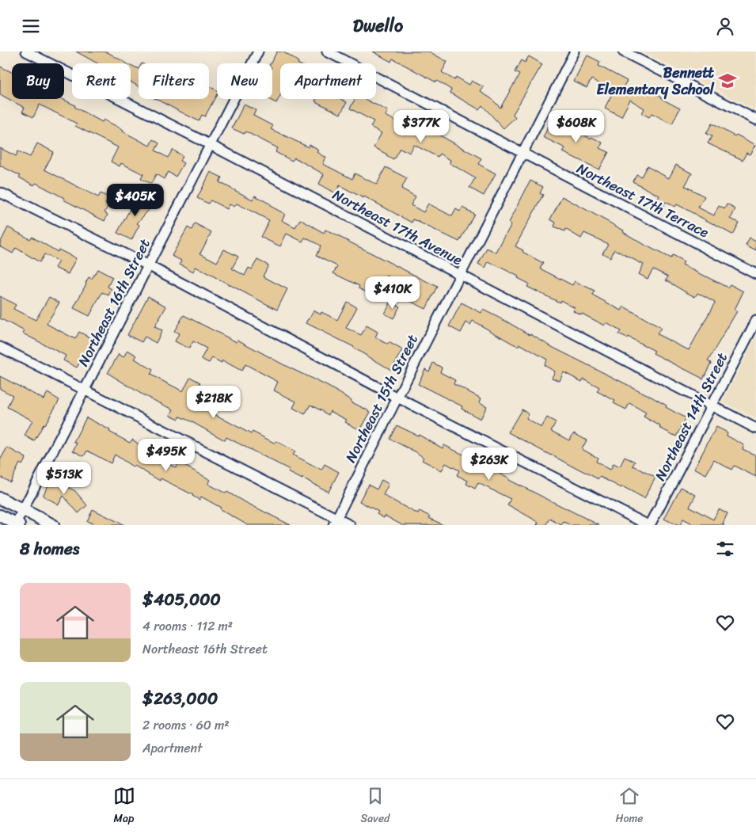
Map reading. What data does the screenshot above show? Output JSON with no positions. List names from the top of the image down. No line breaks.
{"streets":{"street":["Northeast 17th Terrace","Northeast 17th Avenue","Northeast 16th Street","Northeast 15th Street","Northeast 14th Street"]},"crossings":[["Northeast 17th Terrace","Northeast 15th Street"],["Northeast 17th Avenue","Northeast 16th Street"],["Northeast 17th Avenue","Northeast 15th Street"],["Northeast 17th Avenue","Northeast 14th Street"]],"places":{"school or university":["Bennett Elementary School"]},"page":{"header":"Dwello","chip":["Buy","Rent","Filters","New","Apartment"],"price":["$377K","$608K","$405K","$410K","$218K","$495K","$263K","$513K"],"heading":"8 homes","list":[{"name":"$405,000","note":"4 rooms · 112 m² · Northeast 16th Street"},{"name":"$263,000","note":"2 rooms · 60 m² · Apartment"}],"tabs":["Map","Saved","Home"]}}
